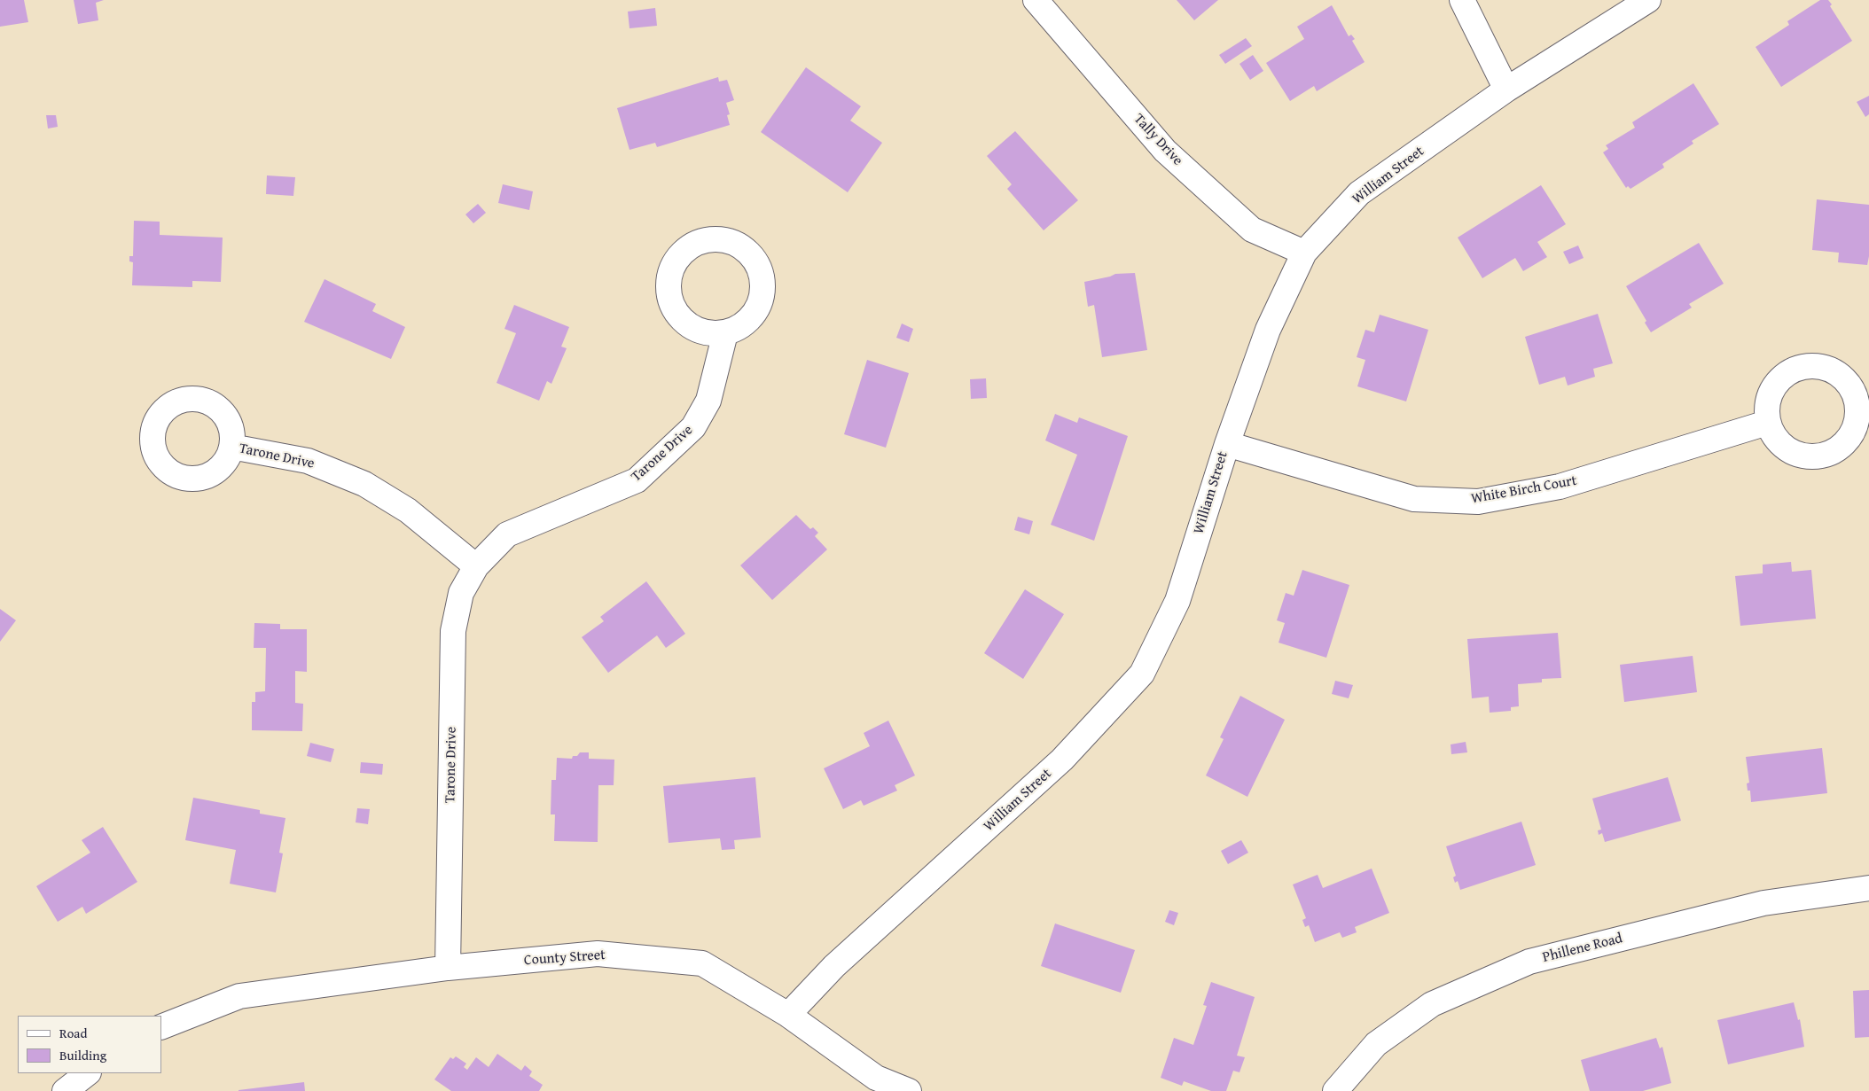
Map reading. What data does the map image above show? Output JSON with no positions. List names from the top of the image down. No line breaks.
{"streets":{"street":["Tally Drive","William Street","Tarone Drive","White Birch Court","Phillene Road","County Street"]},"crossings":[["Tally Drive","William Street"],["William Street","White Birch Court"],["William Street","County Street"],["Tarone Drive","County Street"]],"legend":["Road","Building"]}
